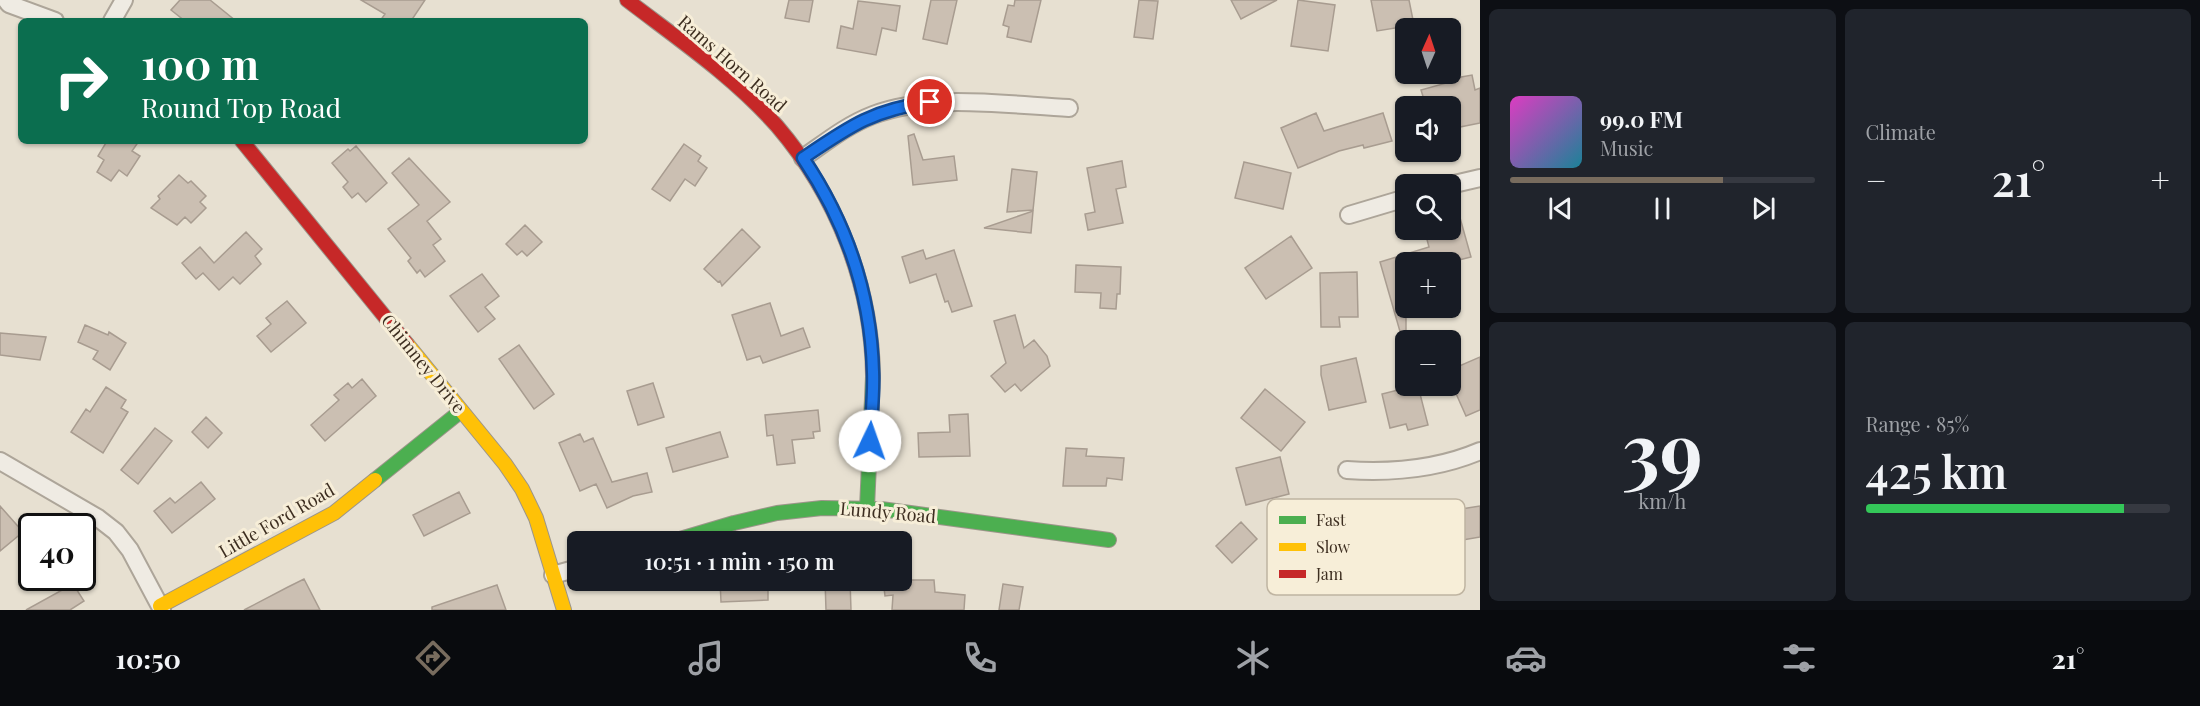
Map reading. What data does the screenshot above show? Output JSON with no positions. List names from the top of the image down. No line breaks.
{"streets":{"street":["Rams Horn Road","Chimney Drive","Lundy Road","Little Ford Road"]},"crossings":[["Rams Horn Road","Lundy Road"],["Chimney Drive","Little Ford Road"]],"legend":["Fast","Slow","Jam"],"north":"top","page":{"tile":["Climate",["39","km/h"],["Range · 85%","425 km"]],"map_buttons":["+","−"],"turn":["100 m","Round Top Road"],"song":["99.0 FM","Music"],"heat":["−","21°","+"],"limit":"40","trip":"10:51 · 1 min · 150 m","tabs":["10:50","21°"]}}
